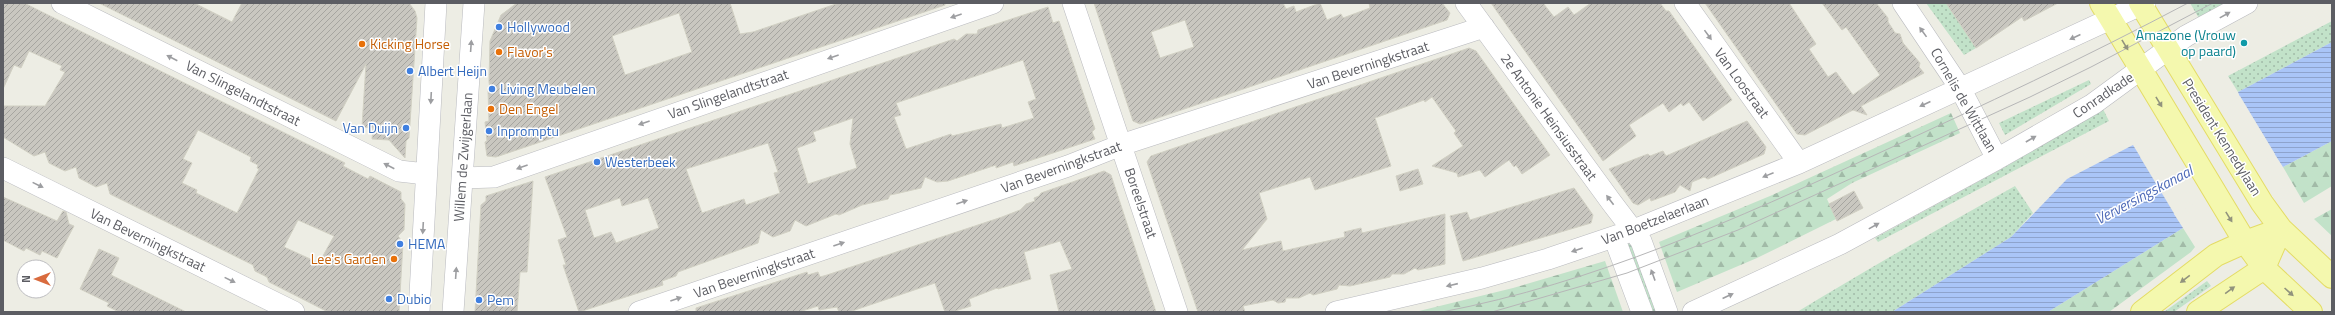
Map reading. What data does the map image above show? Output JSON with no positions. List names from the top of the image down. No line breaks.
{"streets":{"main road":["President Kennedylaan"],"street":["Van Beverningkstraat","Van Loostraat","Van Slingelandtstraat","Conradkade","Cornelis de Wittlaan","2e Antonie Heinsiusstraat","Willem de Zwijgerlaan","Boreelstraat","Van Boetzelaerlaan"]},"crossings":[["Van Beverningkstraat","2e Antonie Heinsiusstraat"],["Van Beverningkstraat","Boreelstraat"],["Van Loostraat","Van Boetzelaerlaan"],["Van Slingelandtstraat","Willem de Zwijgerlaan"],["Conradkade","Cornelis de Wittlaan"],["Conradkade","President Kennedylaan"],["Cornelis de Wittlaan","Van Boetzelaerlaan"],["2e Antonie Heinsiusstraat","Van Boetzelaerlaan"]],"one_way":["Van Beverningkstraat","Van Loostraat","Van Slingelandtstraat","Cornelis de Wittlaan","2e Antonie Heinsiusstraat"],"water":["Verversingskanaal"],"places":["Hollywood","Amazone (Vrouw op paard)","Kicking Horse","Flavor's","Albert Heijn","Living Meubelen","Den Engel","Van Duijn","Inpromptu","Westerbeek","HEMA","Lee's Garden","Dubio","Pem"],"north":"left"}
